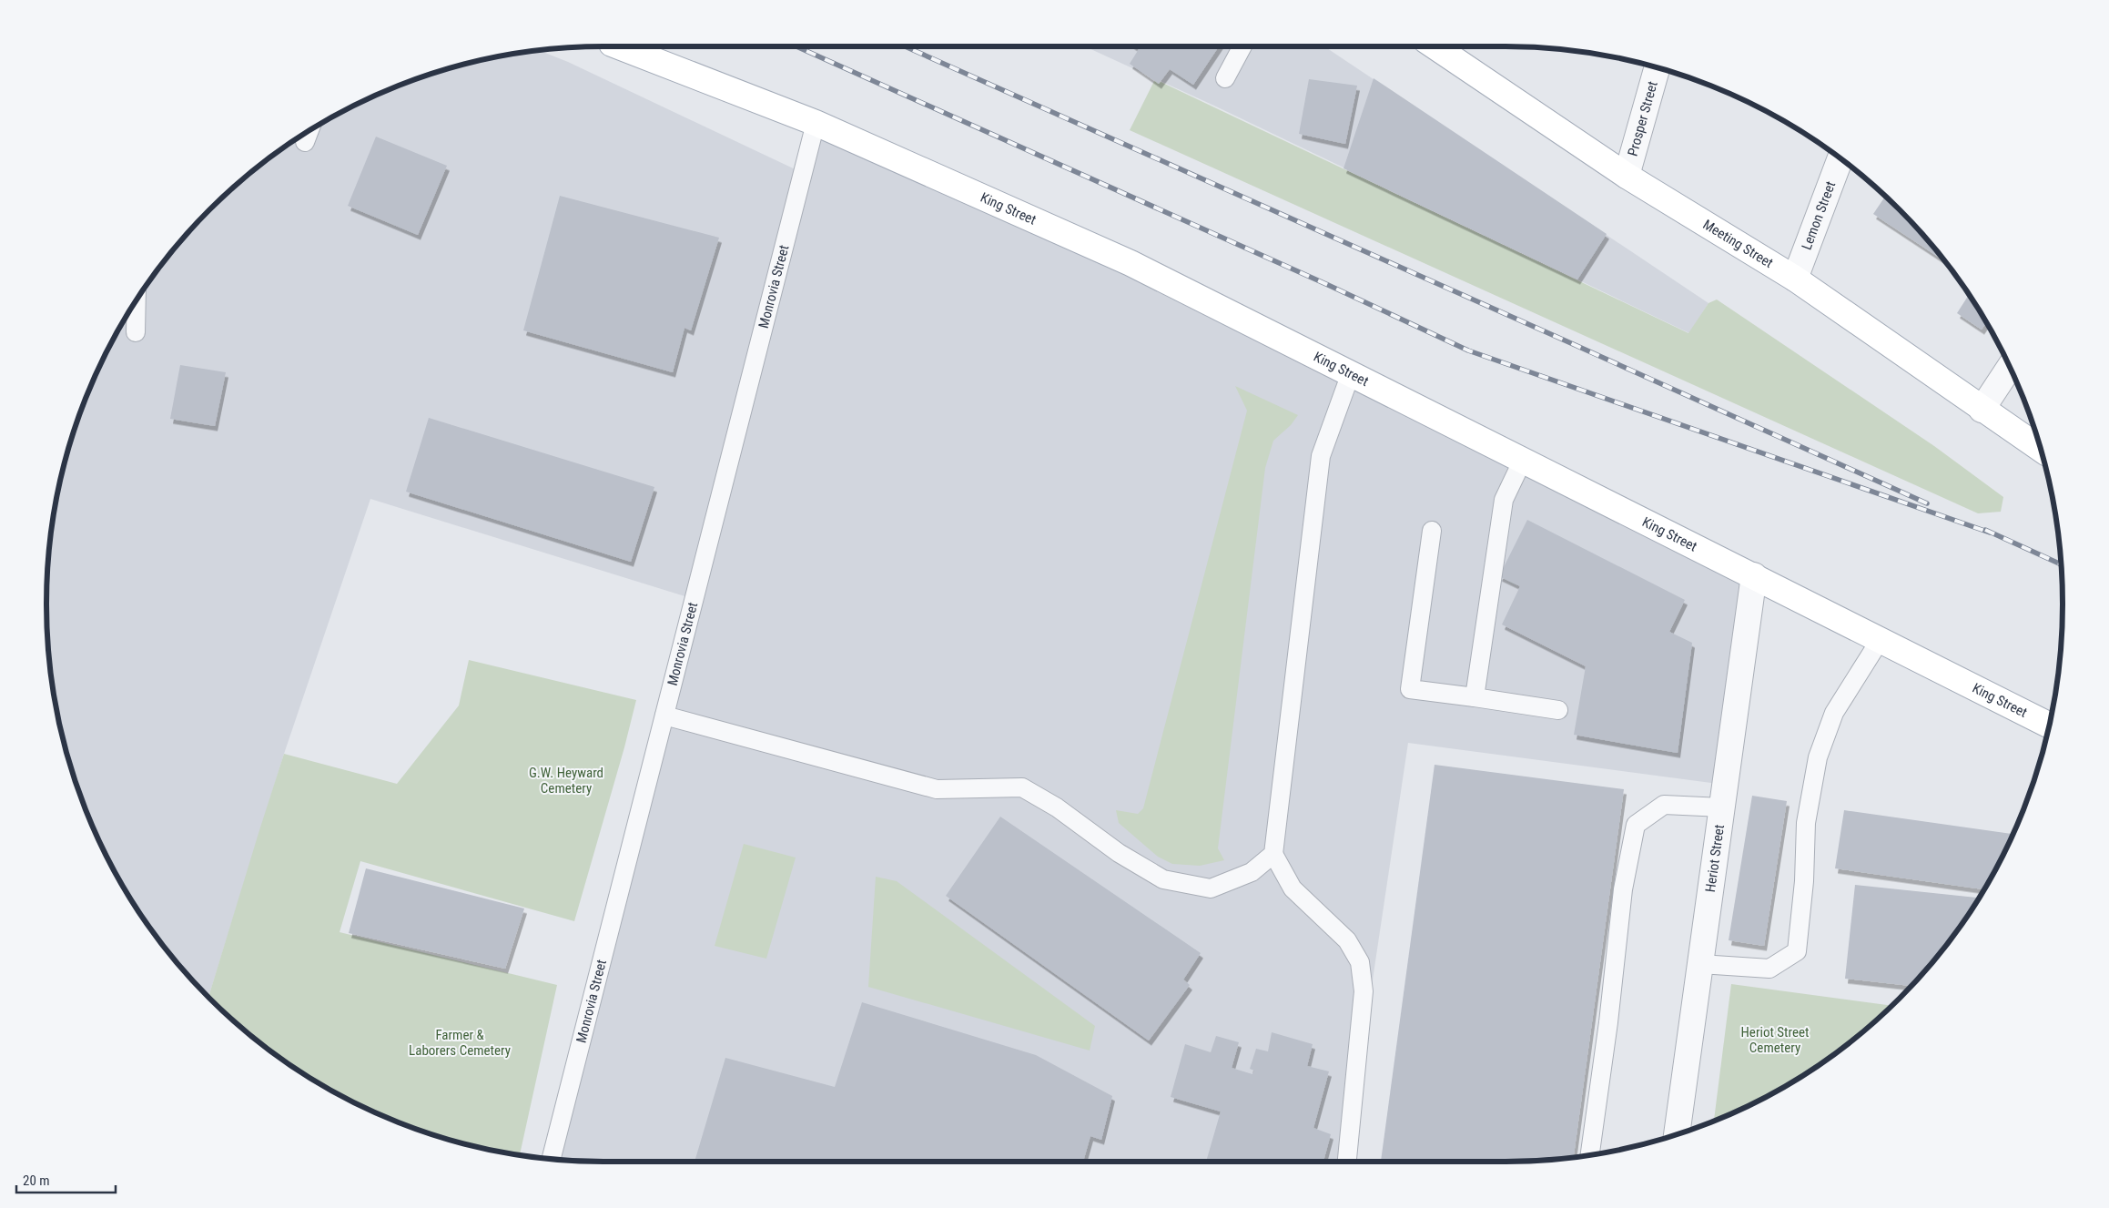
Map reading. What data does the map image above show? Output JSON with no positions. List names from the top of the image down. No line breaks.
{"streets":{"main road":["King Street","Meeting Street"],"street":["Prosper Street","Lemon Street","Heriot Street"],"lane":["Monrovia Street"]},"crossings":[["Prosper Street","Meeting Street"],["King Street","Monrovia Street"],["King Street","Heriot Street"],["Lemon Street","Meeting Street"]],"parks":["G.W. Heyward Cemetery","Heriot Street Cemetery","Farmer & Laborers Cemetery"],"scale_bar":"20 m"}
